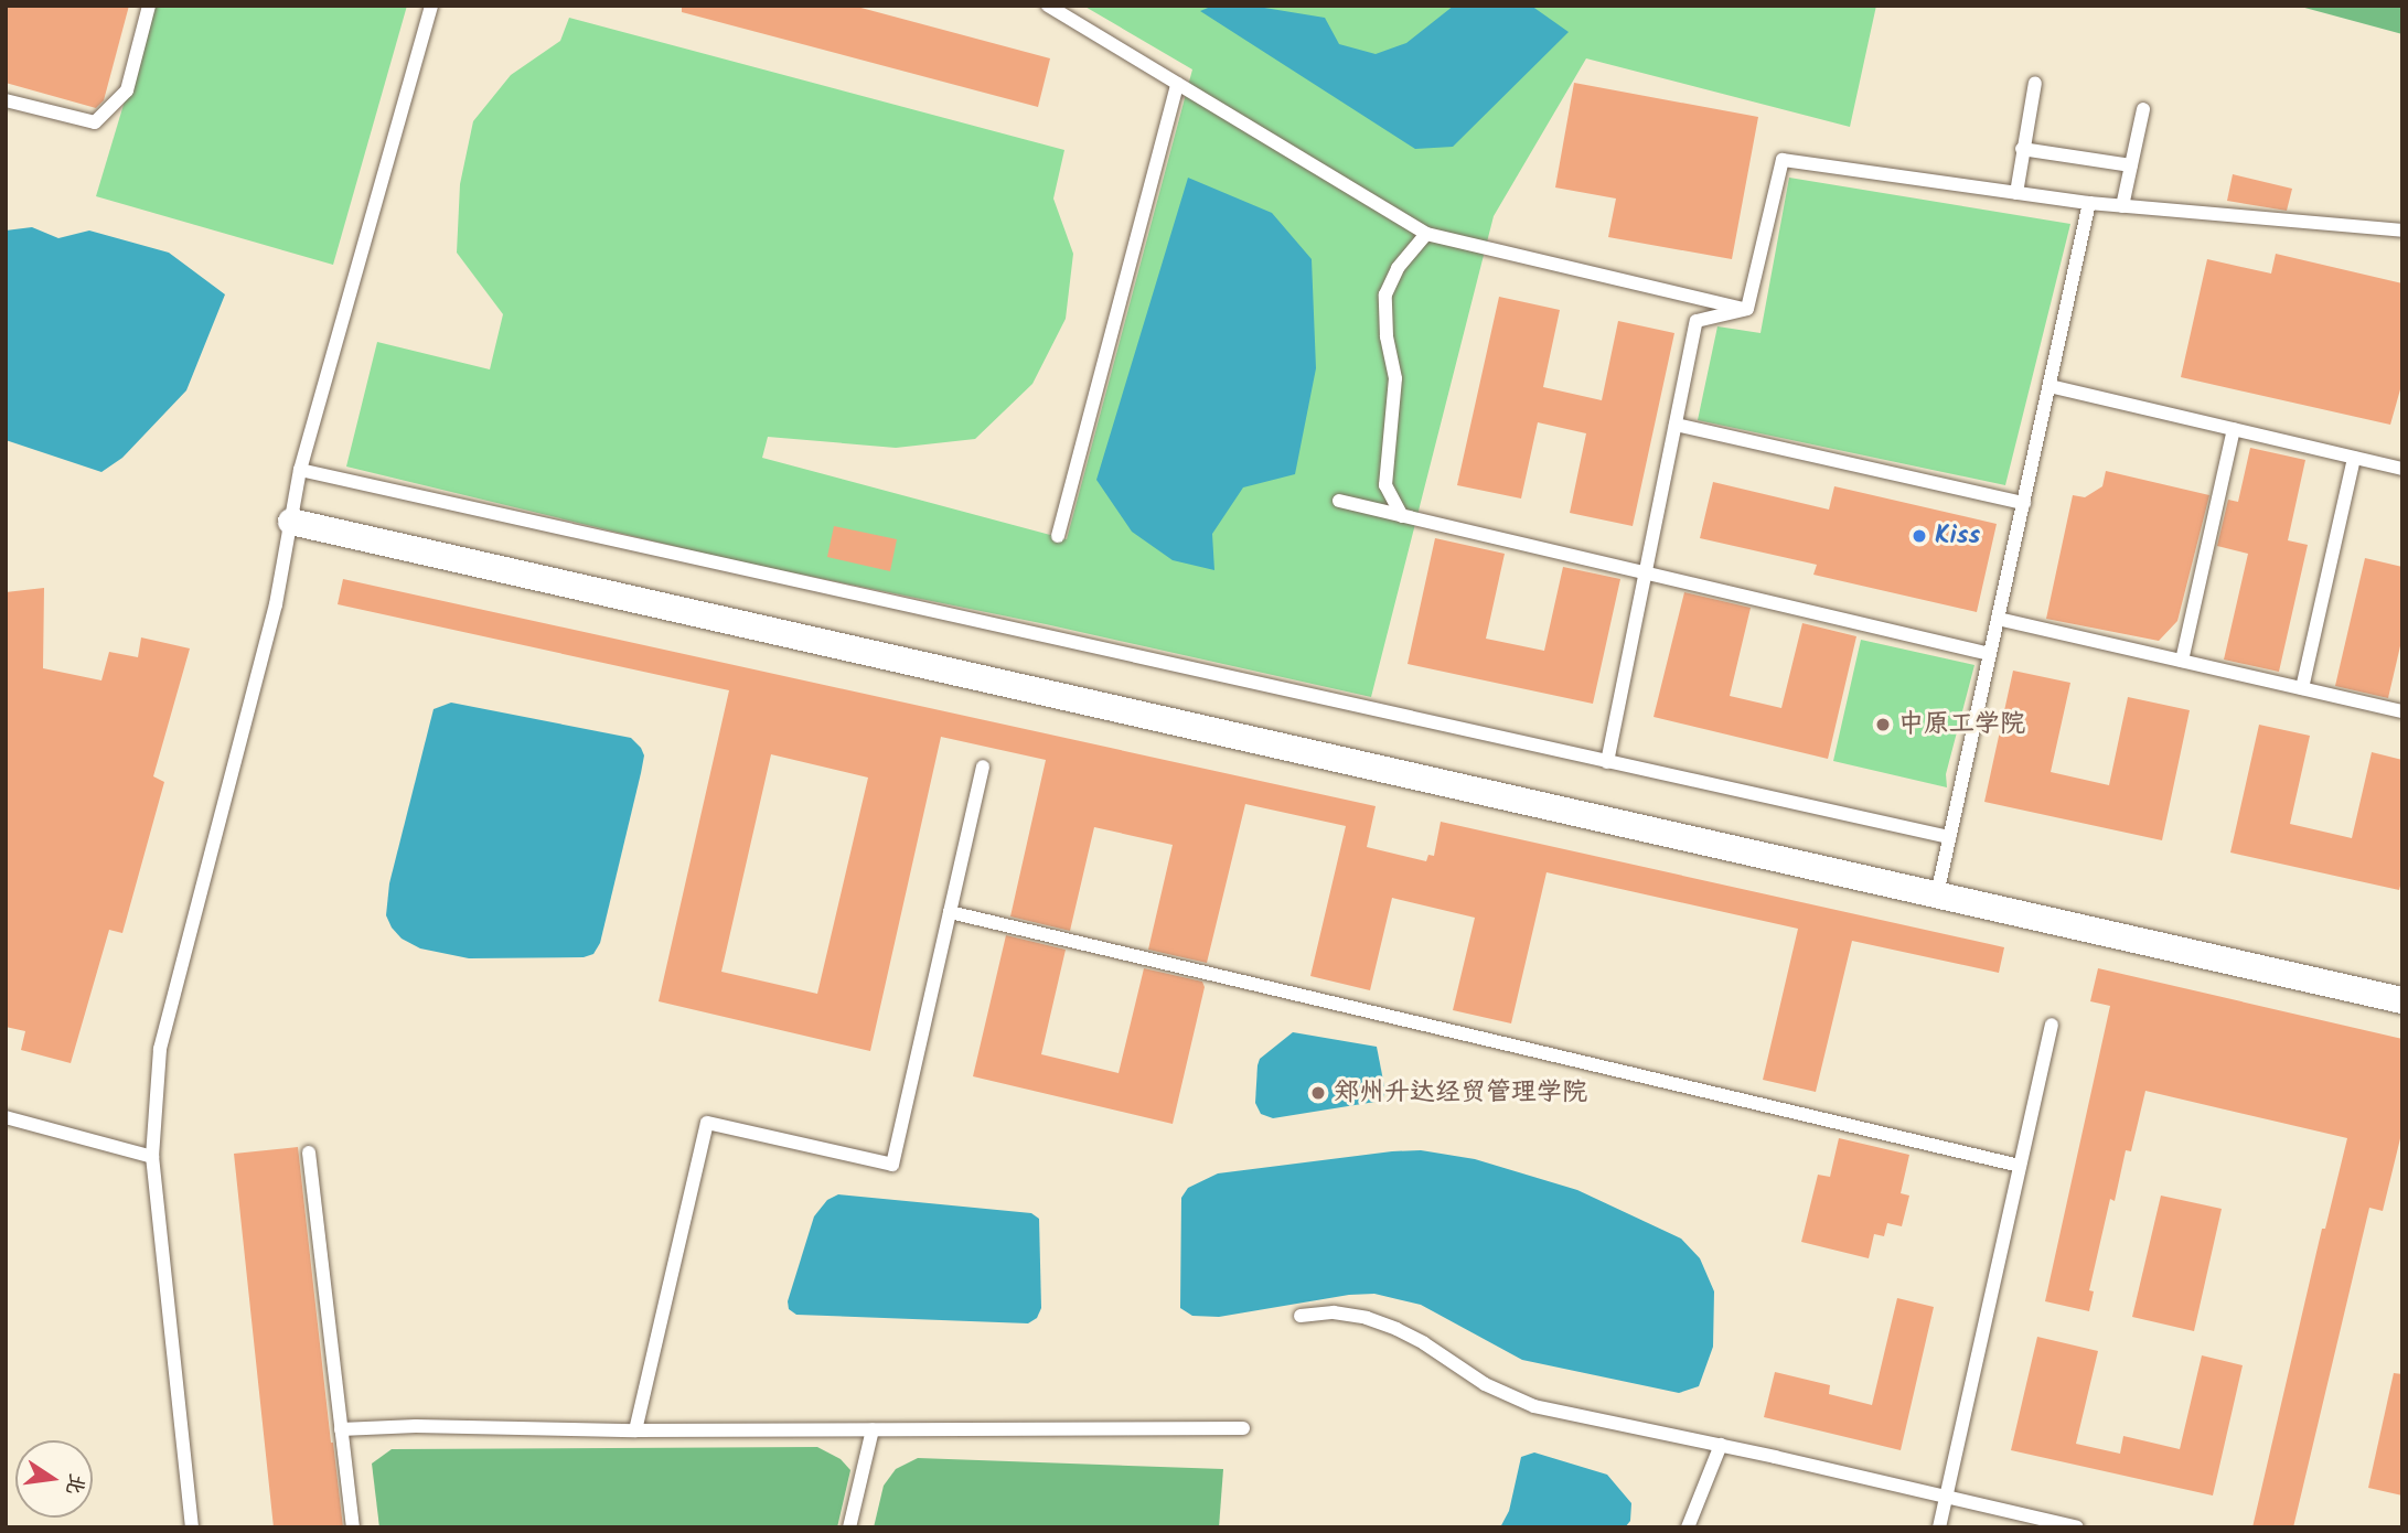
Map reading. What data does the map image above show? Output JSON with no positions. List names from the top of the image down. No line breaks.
{"places":["Kiss","中原工学院","郑州升达经贸管理学院"],"north":"right"}
